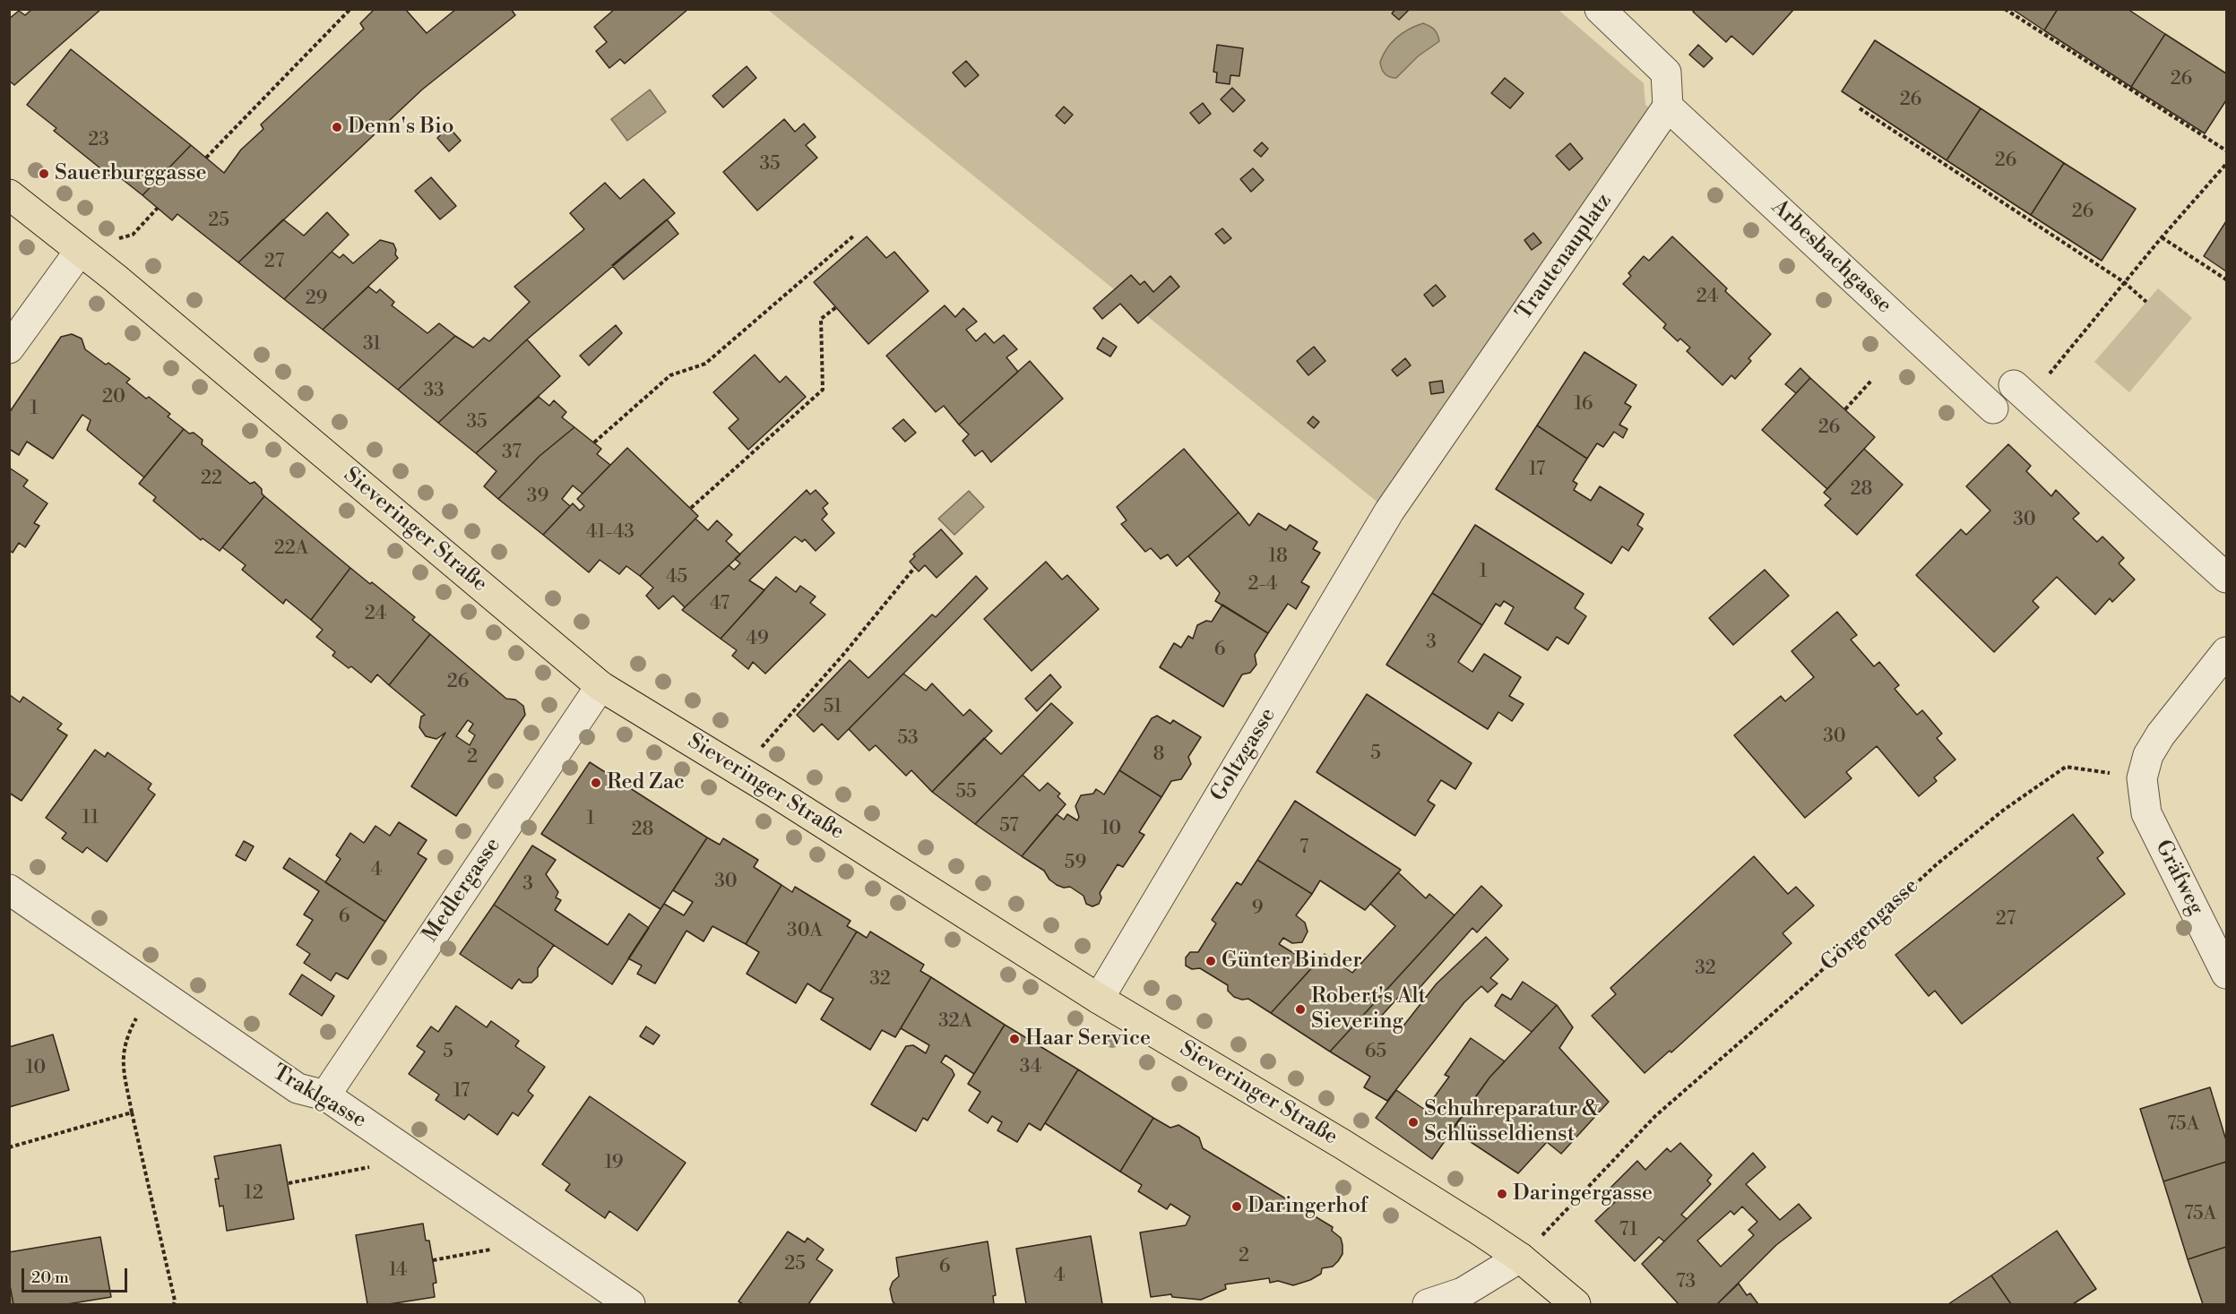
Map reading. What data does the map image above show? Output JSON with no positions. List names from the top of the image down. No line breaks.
{"streets":{"main road":["Sieveringer Straße"],"street":["Trautenauplatz","Arbesbachgasse","Goltzgasse","Gräfweg","Medlergasse","Traklgasse"],"path":["Görgengasse"]},"crossings":[["Trautenauplatz","Arbesbachgasse"],["Trautenauplatz","Goltzgasse"],["Sieveringer Straße","Goltzgasse"],["Sieveringer Straße","Medlergasse"],["Sieveringer Straße","Görgengasse"],["Gräfweg","Görgengasse"],["Medlergasse","Traklgasse"]],"places":["Denn's Bio","Sauerburggasse","Red Zac","Günter Binder","Robert's Alt Sievering","Haar Service","Schuhreparatur & Schlüsseldienst","Daringergasse","Daringerhof"],"house_numbers":["26","26","23","26","35","26","25","27","24","29","31","33","20","16","1","35","26","37","17","22","28","39","30","41-43","22A","18","1","45","2-4","47","24","49","3","6","26","51","30","53","5","8","2","55","11","1","57","10","28","7","59","4","30","3","9","6","27","30A","32","32","32A","5","65","34","10","17","75A","19","12","75A","71","2","25","6","14","4","73"],"scale_bar":"20 m"}
